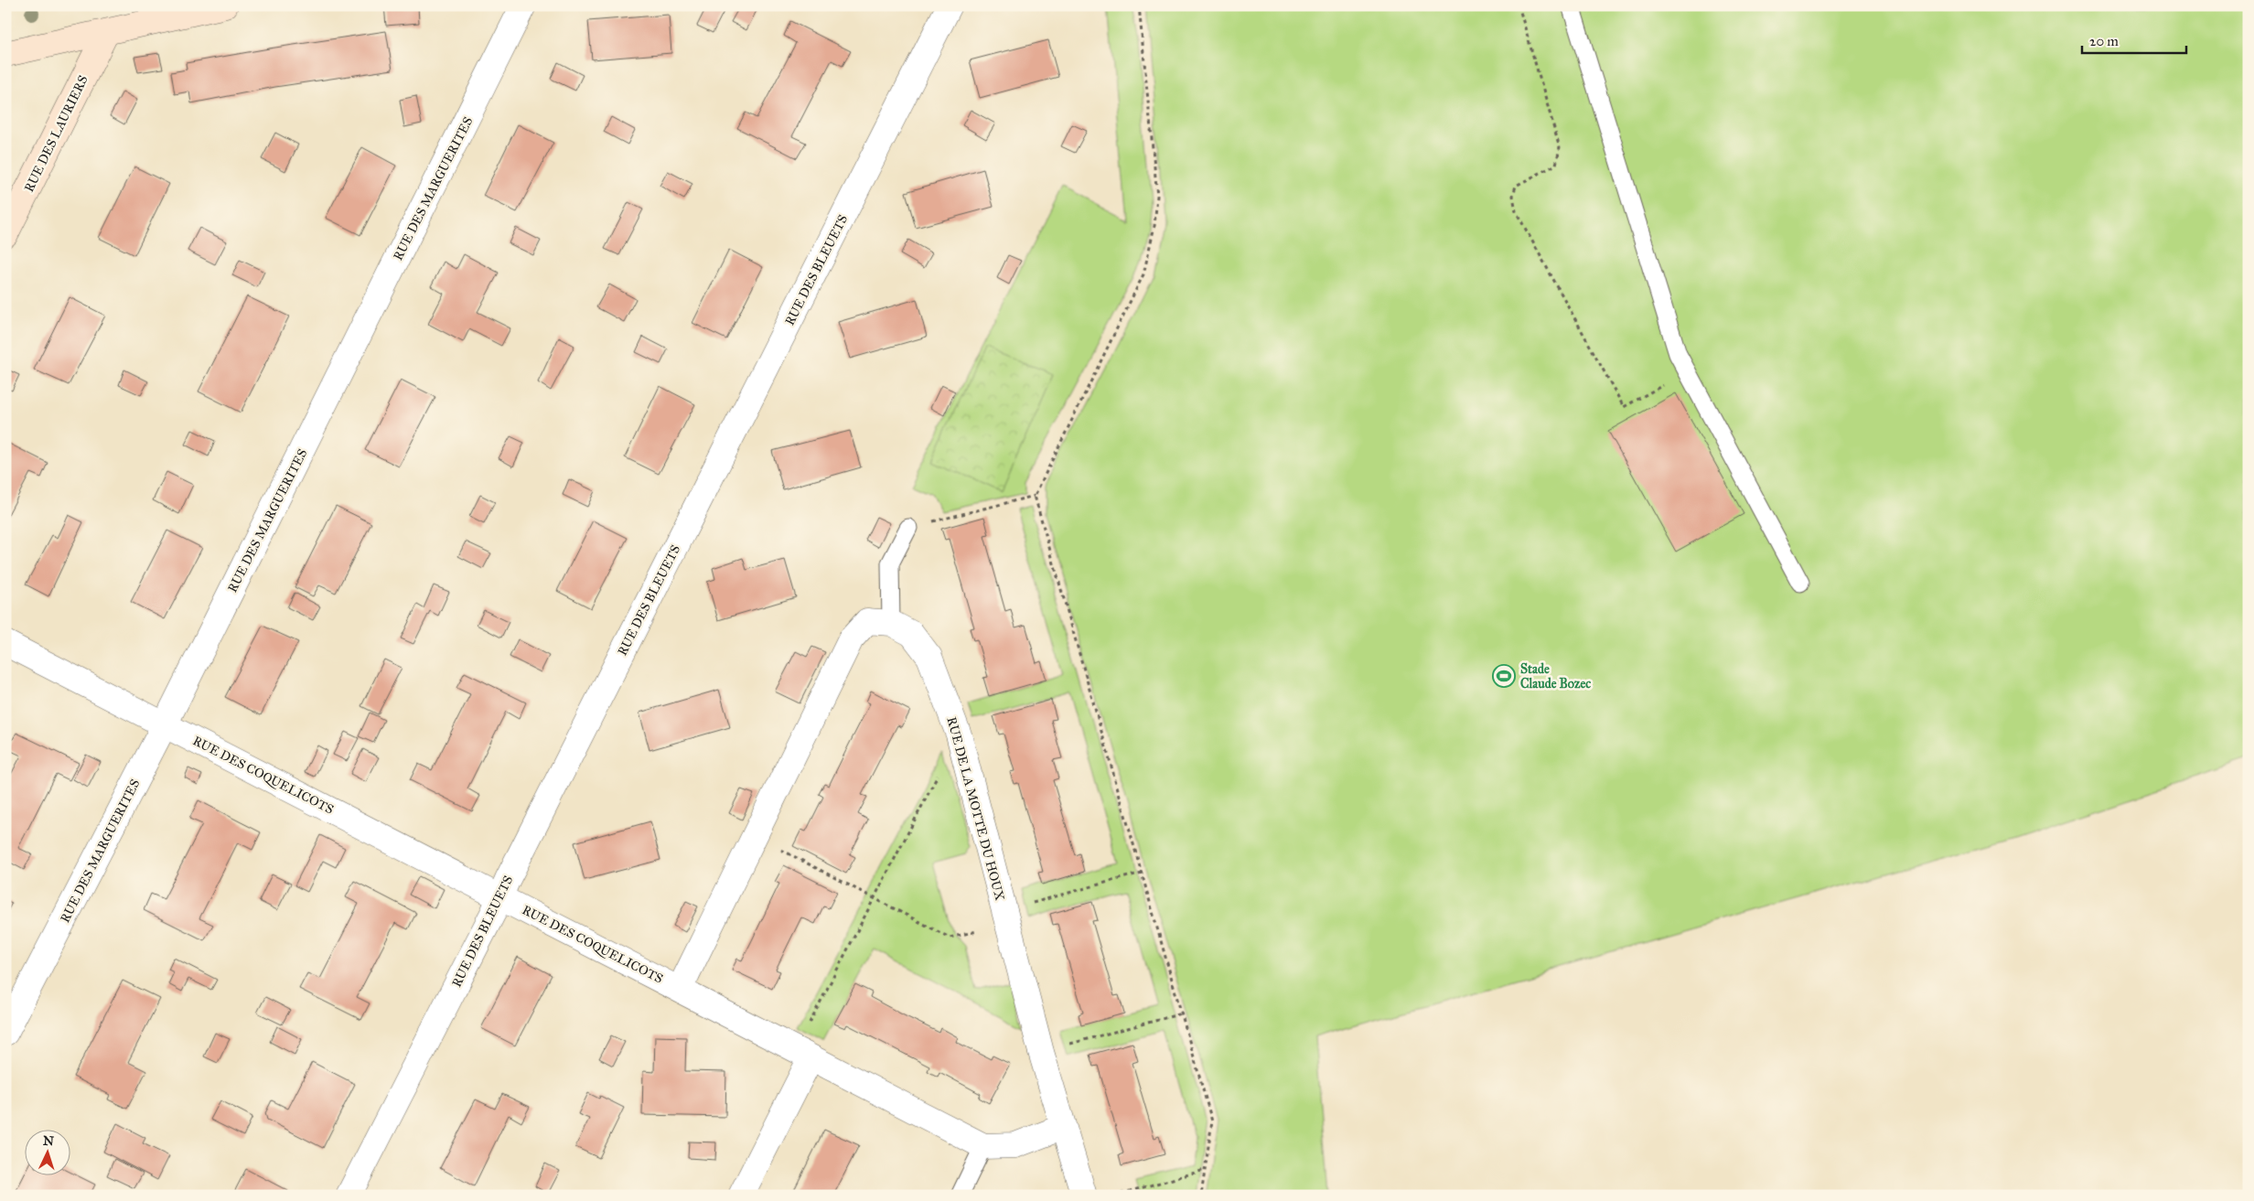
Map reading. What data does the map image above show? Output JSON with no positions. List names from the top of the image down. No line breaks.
{"streets":{"street":["RUE DES LAURIERS","RUE DES MARGUERITES","RUE DES BLEUETS","RUE DES COQUELICOTS","RUE DE LA MOTTE DU HOUX"]},"crossings":[["RUE DES MARGUERITES","RUE DES COQUELICOTS"],["RUE DES BLEUETS","RUE DES COQUELICOTS"],["RUE DES COQUELICOTS","RUE DE LA MOTTE DU HOUX"]],"places":{"sports":["Stade Claude Bozec"]},"scale_bar":"20 m","north":"top"}
